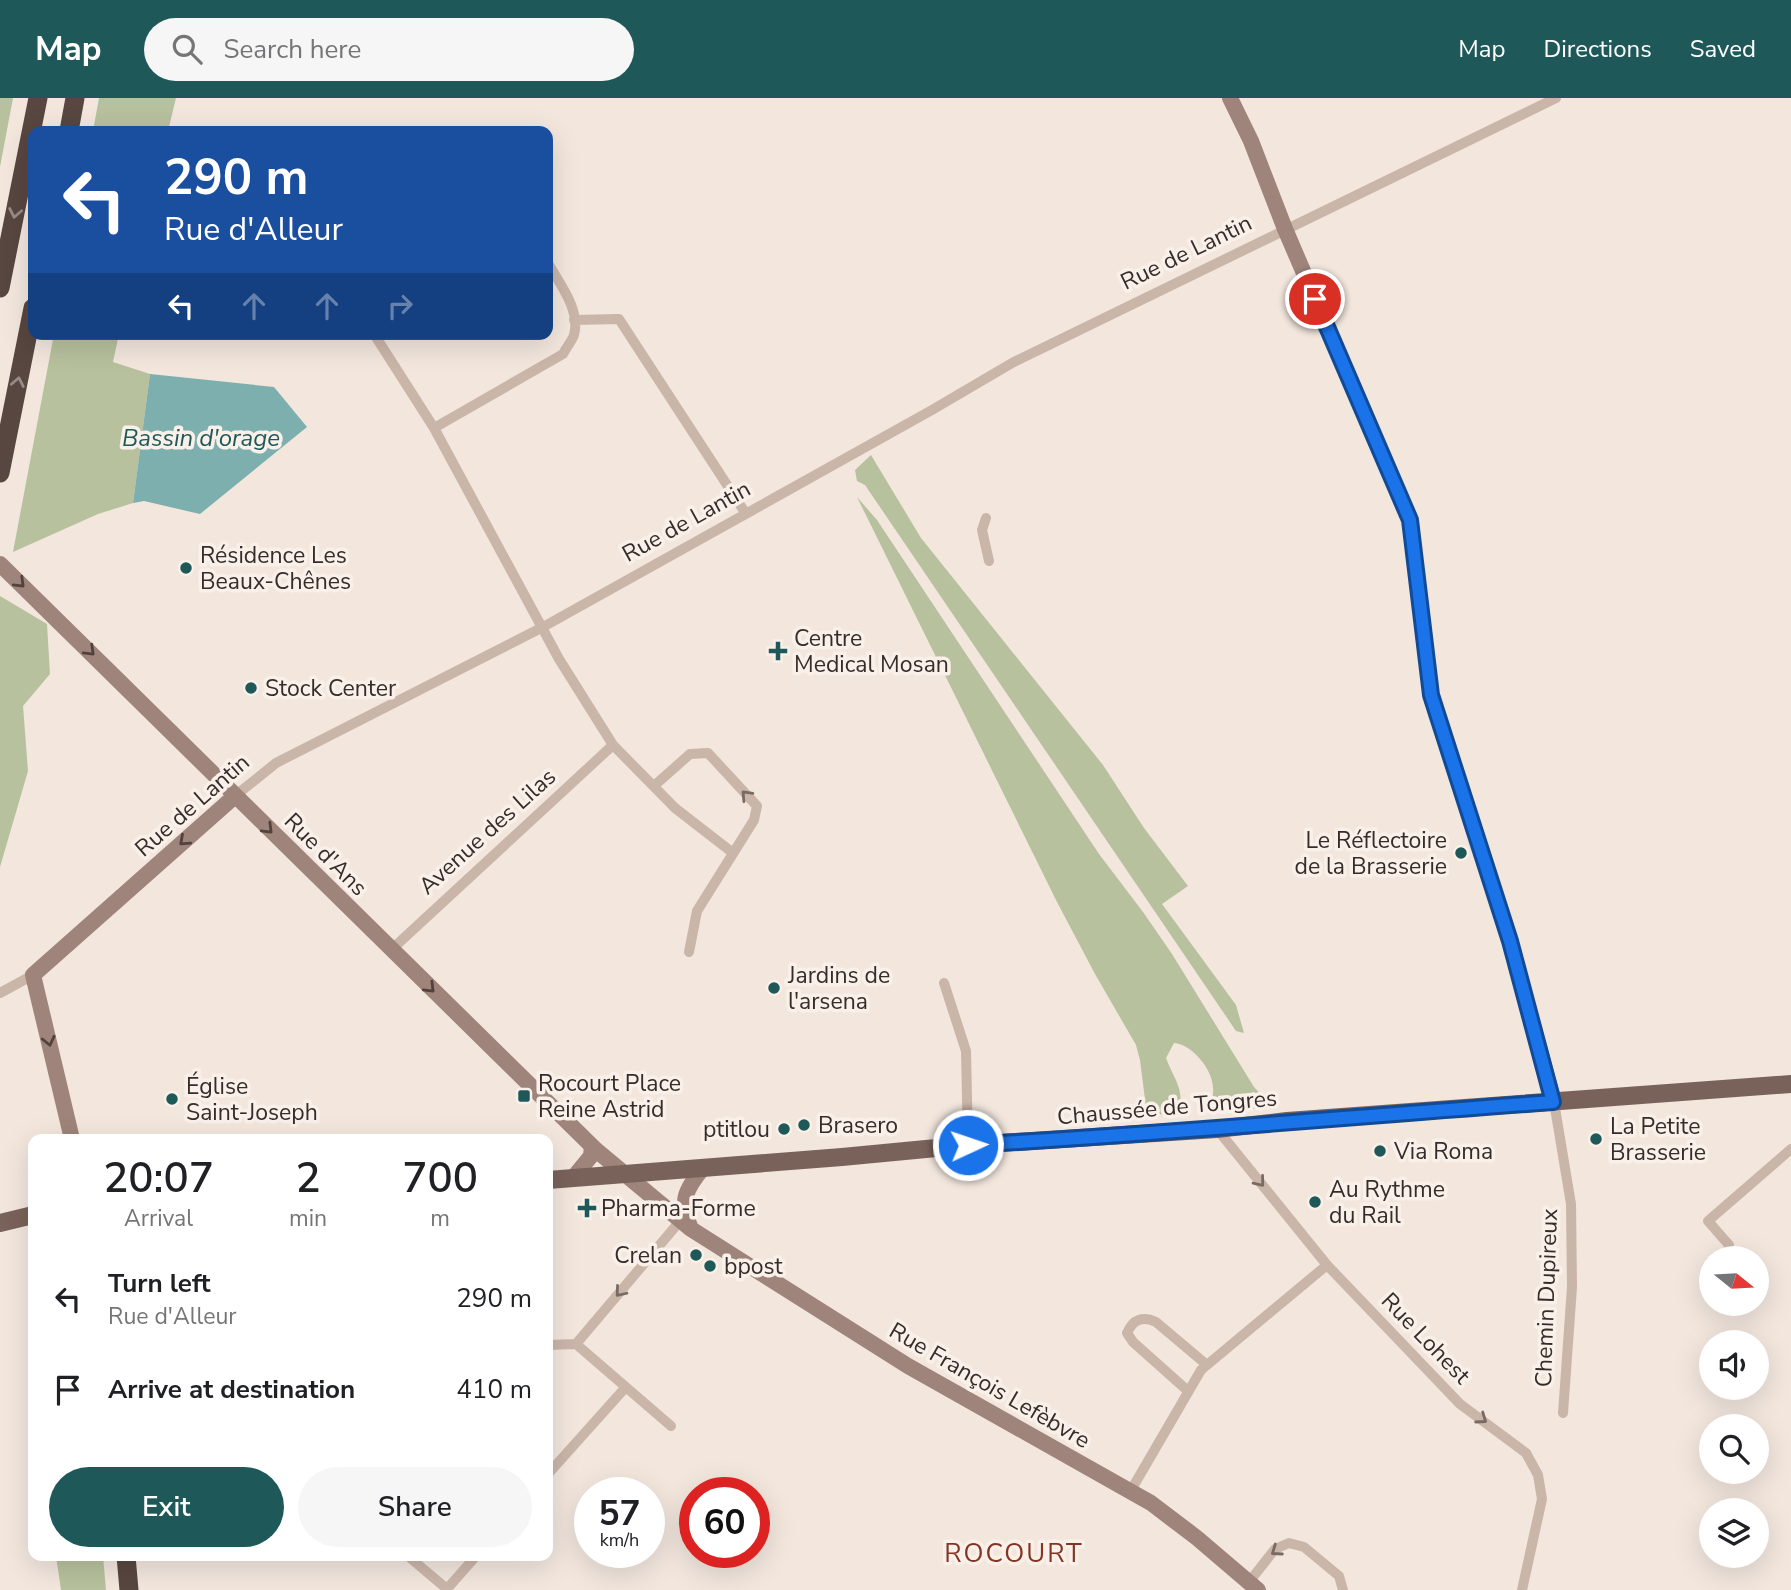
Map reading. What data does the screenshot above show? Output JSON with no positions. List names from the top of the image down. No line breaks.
{"streets":{"main road":["Rue de Lantin","Rue d'Ans","Chaussée de Tongres","Rue François Lefèbvre"],"street":["Avenue des Lilas","Chemin Dupireux","Rue Lohest"]},"crossings":[["Rue de Lantin","Rue d'Ans"],["Avenue des Lilas","Rue d'Ans"],["Rue d'Ans","Chaussée de Tongres"],["Rue d'Ans","Rue François Lefèbvre"],["Chaussée de Tongres","Chemin Dupireux"],["Chaussée de Tongres","Rue Lohest"],["Chaussée de Tongres","Rue François Lefèbvre"]],"one_way":["Rue d'Ans","Rue Lohest"],"districts":["ROCOURT"],"water":["Bassin d'orage"],"places":{"other":["Résidence Les Beaux-Chênes","Stock Center","Le Réflectoire de la Brasserie","Jardins de l'arsena","Église Saint-Joseph","Brasero","ptitlou","La Petite Brasserie","Via Roma","Au Rythme du Rail","Crelan","bpost"],"health":["Centre Medical Mosan","Pharma-Forme"],"transit":["Rocourt Place Reine Astrid"]},"north":"right","page":{"header":"Map","search":"Search here","nav":["Map","Directions","Saved"],"turn":["290 m","Rue d'Alleur"],"eta":["20:07","Arrival","2","min","700","m"],"list":[{"name":"Turn left","note":"Rue d'Alleur","value":"290 m"},{"name":"Arrive at destination","value":"410 m"}],"buttons":["Exit","Share"],"speed":"57 km/h","limit":"60"}}
